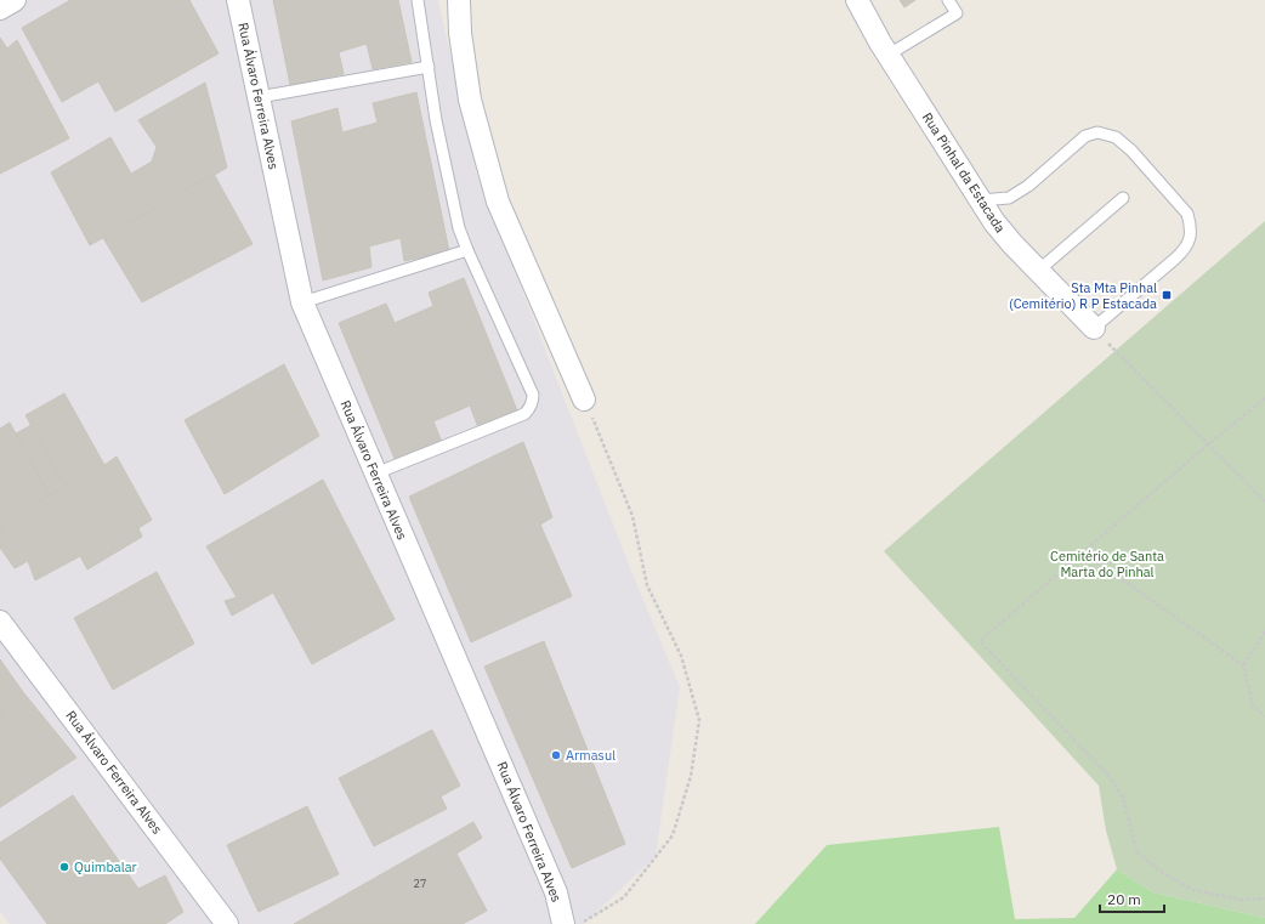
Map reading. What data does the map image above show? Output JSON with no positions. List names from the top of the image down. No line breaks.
{"streets":{"street":["Rua Álvaro Ferreira Alves","Rua Pinhal da Estacada"]},"parks":["Cemitério de Santa Marta do Pinhal"],"places":{"transit":["Sta Mta Pinhal (Cemitério) R P Estacada"],"other":["Armasul","Quimbalar"]},"house_numbers":["27"],"scale_bar":"20 m"}
